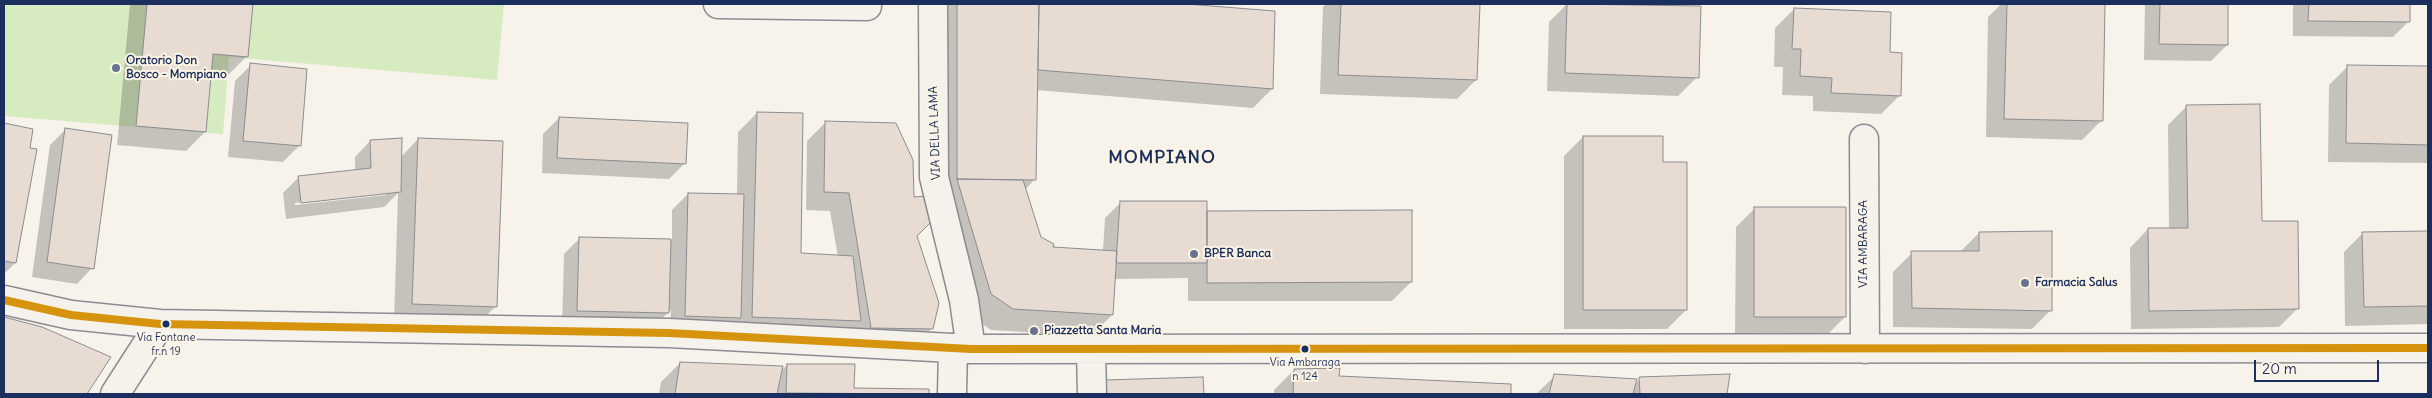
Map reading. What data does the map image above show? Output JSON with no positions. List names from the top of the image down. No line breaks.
{"streets":{"street":["VIA DELLA LAMA","VIA AMBARAGA"]},"districts":["MOMPIANO"],"places":["Oratorio Don Bosco - Mompiano","BPER Banca","Farmacia Salus","Via Fontane fr.n 19","Piazzetta Santa Maria","Via Ambaraga n 124"],"scale_bar":"20 m"}
